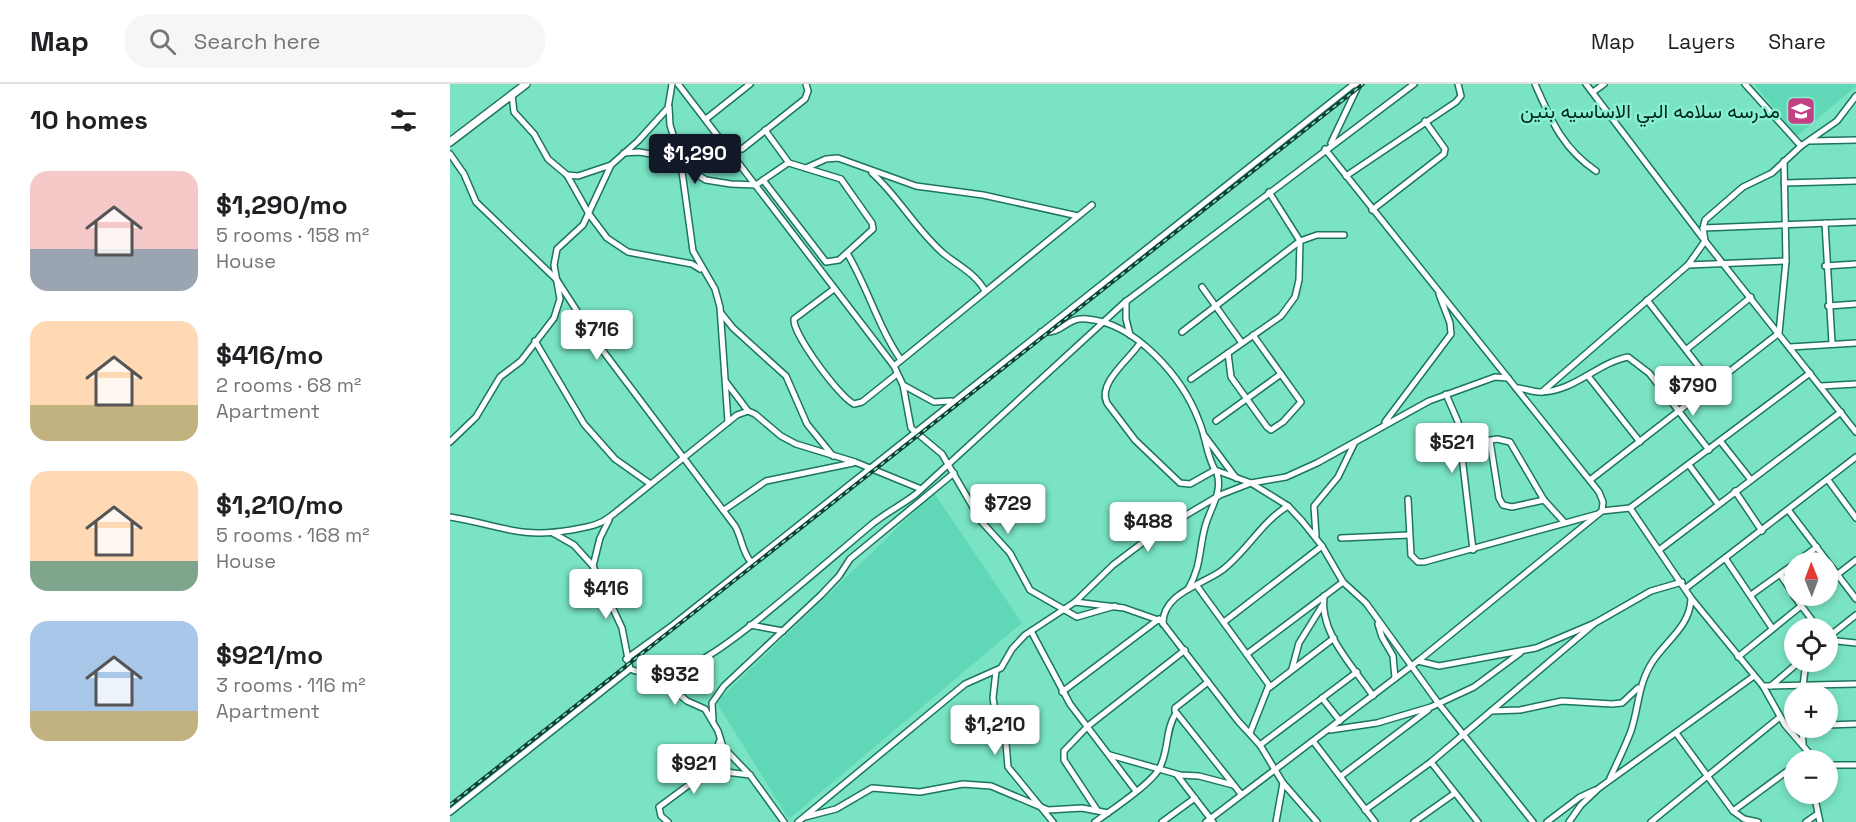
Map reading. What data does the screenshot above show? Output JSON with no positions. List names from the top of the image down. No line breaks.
{"places":{"school or university":["مدرسه سلامه البي الاساسيه بنين"]},"north":"top","page":{"header":"Map","search":"Search here","nav":["Map","Layers","Share"],"heading":"10 homes","price":["$1,290","$716","$790","$521","$729","$488","$416","$932","$1,210","$921"],"list":[{"name":"$1,290/mo","note":"5 rooms · 158 m² · House"},{"name":"$416/mo","note":"2 rooms · 68 m² · Apartment"},{"name":"$1,210/mo","note":"5 rooms · 168 m² · House"},{"name":"$921/mo","note":"3 rooms · 116 m² · Apartment"}],"map_buttons":["+","−"]}}
